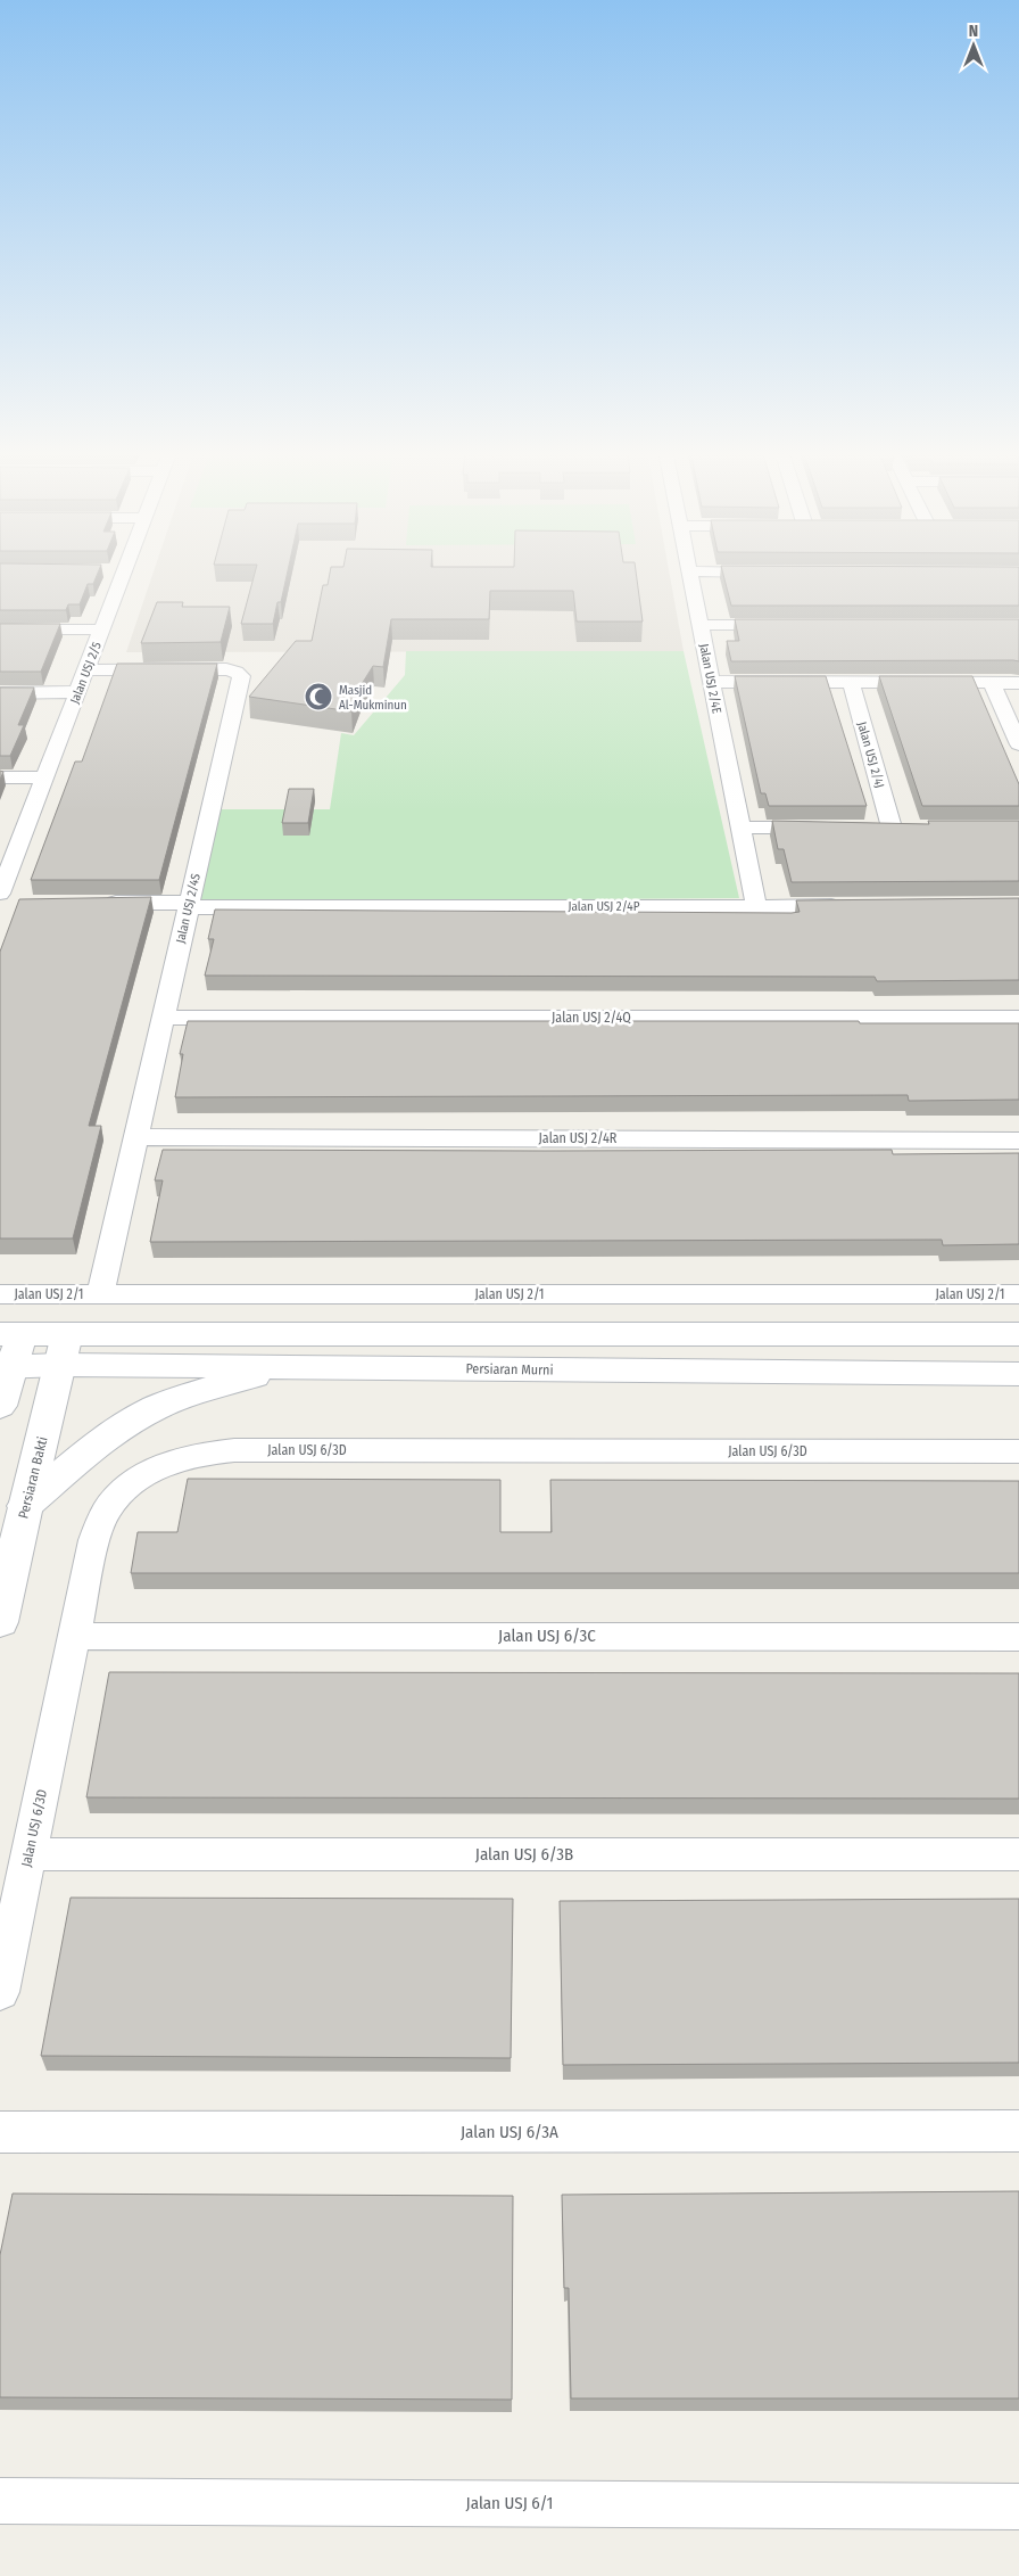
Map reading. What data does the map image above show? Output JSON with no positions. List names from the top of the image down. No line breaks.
{"streets":{"main road":["Persiaran Murni","Persiaran Bakti"],"street":["Jalan USJ 2/5","Jalan USJ 2/4E","Jalan USJ 2/4J","Jalan USJ 2/4P","Jalan USJ 2/4S","Jalan USJ 2/4Q","Jalan USJ 2/4R","Jalan USJ 2/1","Jalan USJ 6/3D","Jalan USJ 6/3C","Jalan USJ 6/3B","Jalan USJ 6/3A","Jalan USJ 6/1"]},"crossings":[["Jalan USJ 2/5","Jalan USJ 2/4S"],["Jalan USJ 2/4E","Jalan USJ 2/4P"],["Jalan USJ 2/4P","Jalan USJ 2/4S"],["Jalan USJ 2/4S","Jalan USJ 2/4Q"],["Jalan USJ 2/4S","Jalan USJ 2/4R"],["Jalan USJ 2/4S","Jalan USJ 2/1"],["Persiaran Murni","Persiaran Bakti"],["Jalan USJ 6/3D","Jalan USJ 6/3C"],["Jalan USJ 6/3D","Jalan USJ 6/3B"]],"places":{"mosque":["Masjid Al-Mukminun"]},"north":"top"}
